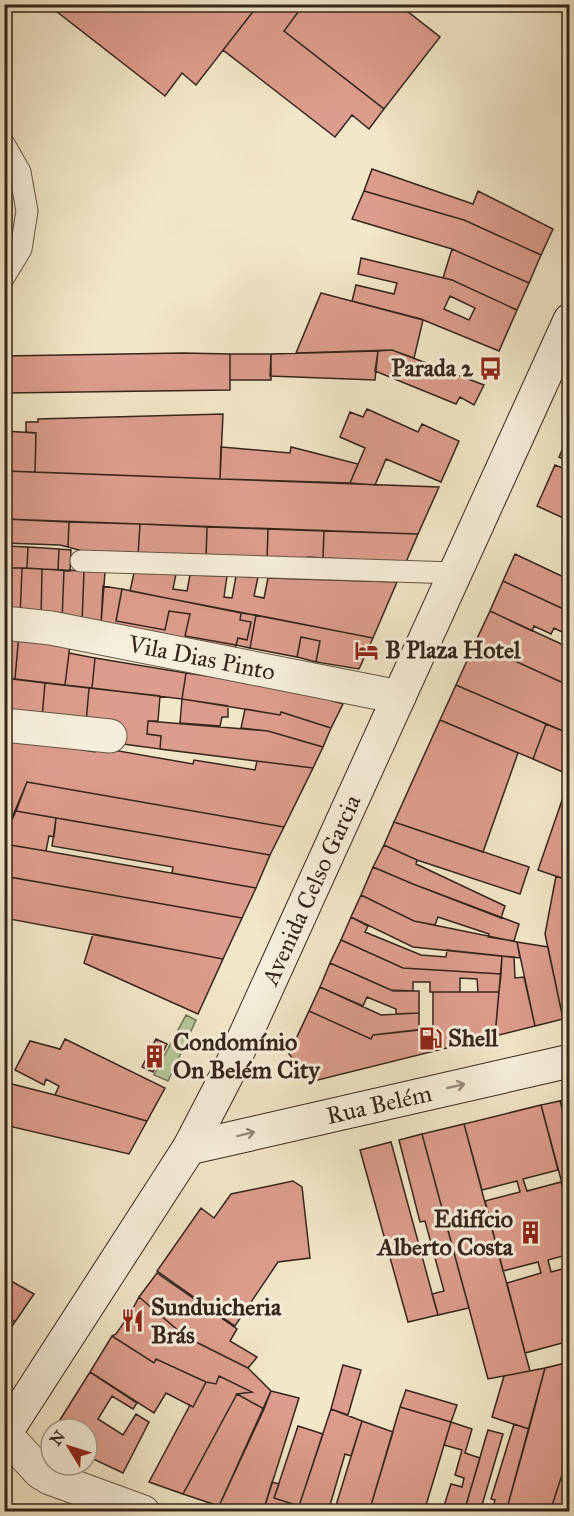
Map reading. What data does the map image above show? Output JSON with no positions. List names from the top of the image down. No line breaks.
{"streets":{"main road":["Vila Dias Pinto","Avenida Celso Garcia","Rua Belém"]},"crossings":[["Vila Dias Pinto","Avenida Celso Garcia"],["Avenida Celso Garcia","Rua Belém"]],"one_way":["Rua Belém"],"places":{"bus stop":["Parada 2"],"hotel":["B Plaza Hotel"],"fuel station":["Shell"],"building":["Condomínio On Belém City","Edifício Alberto Costa"],"restaurant":["Sunduicheria Brás"]},"north":"top left"}
